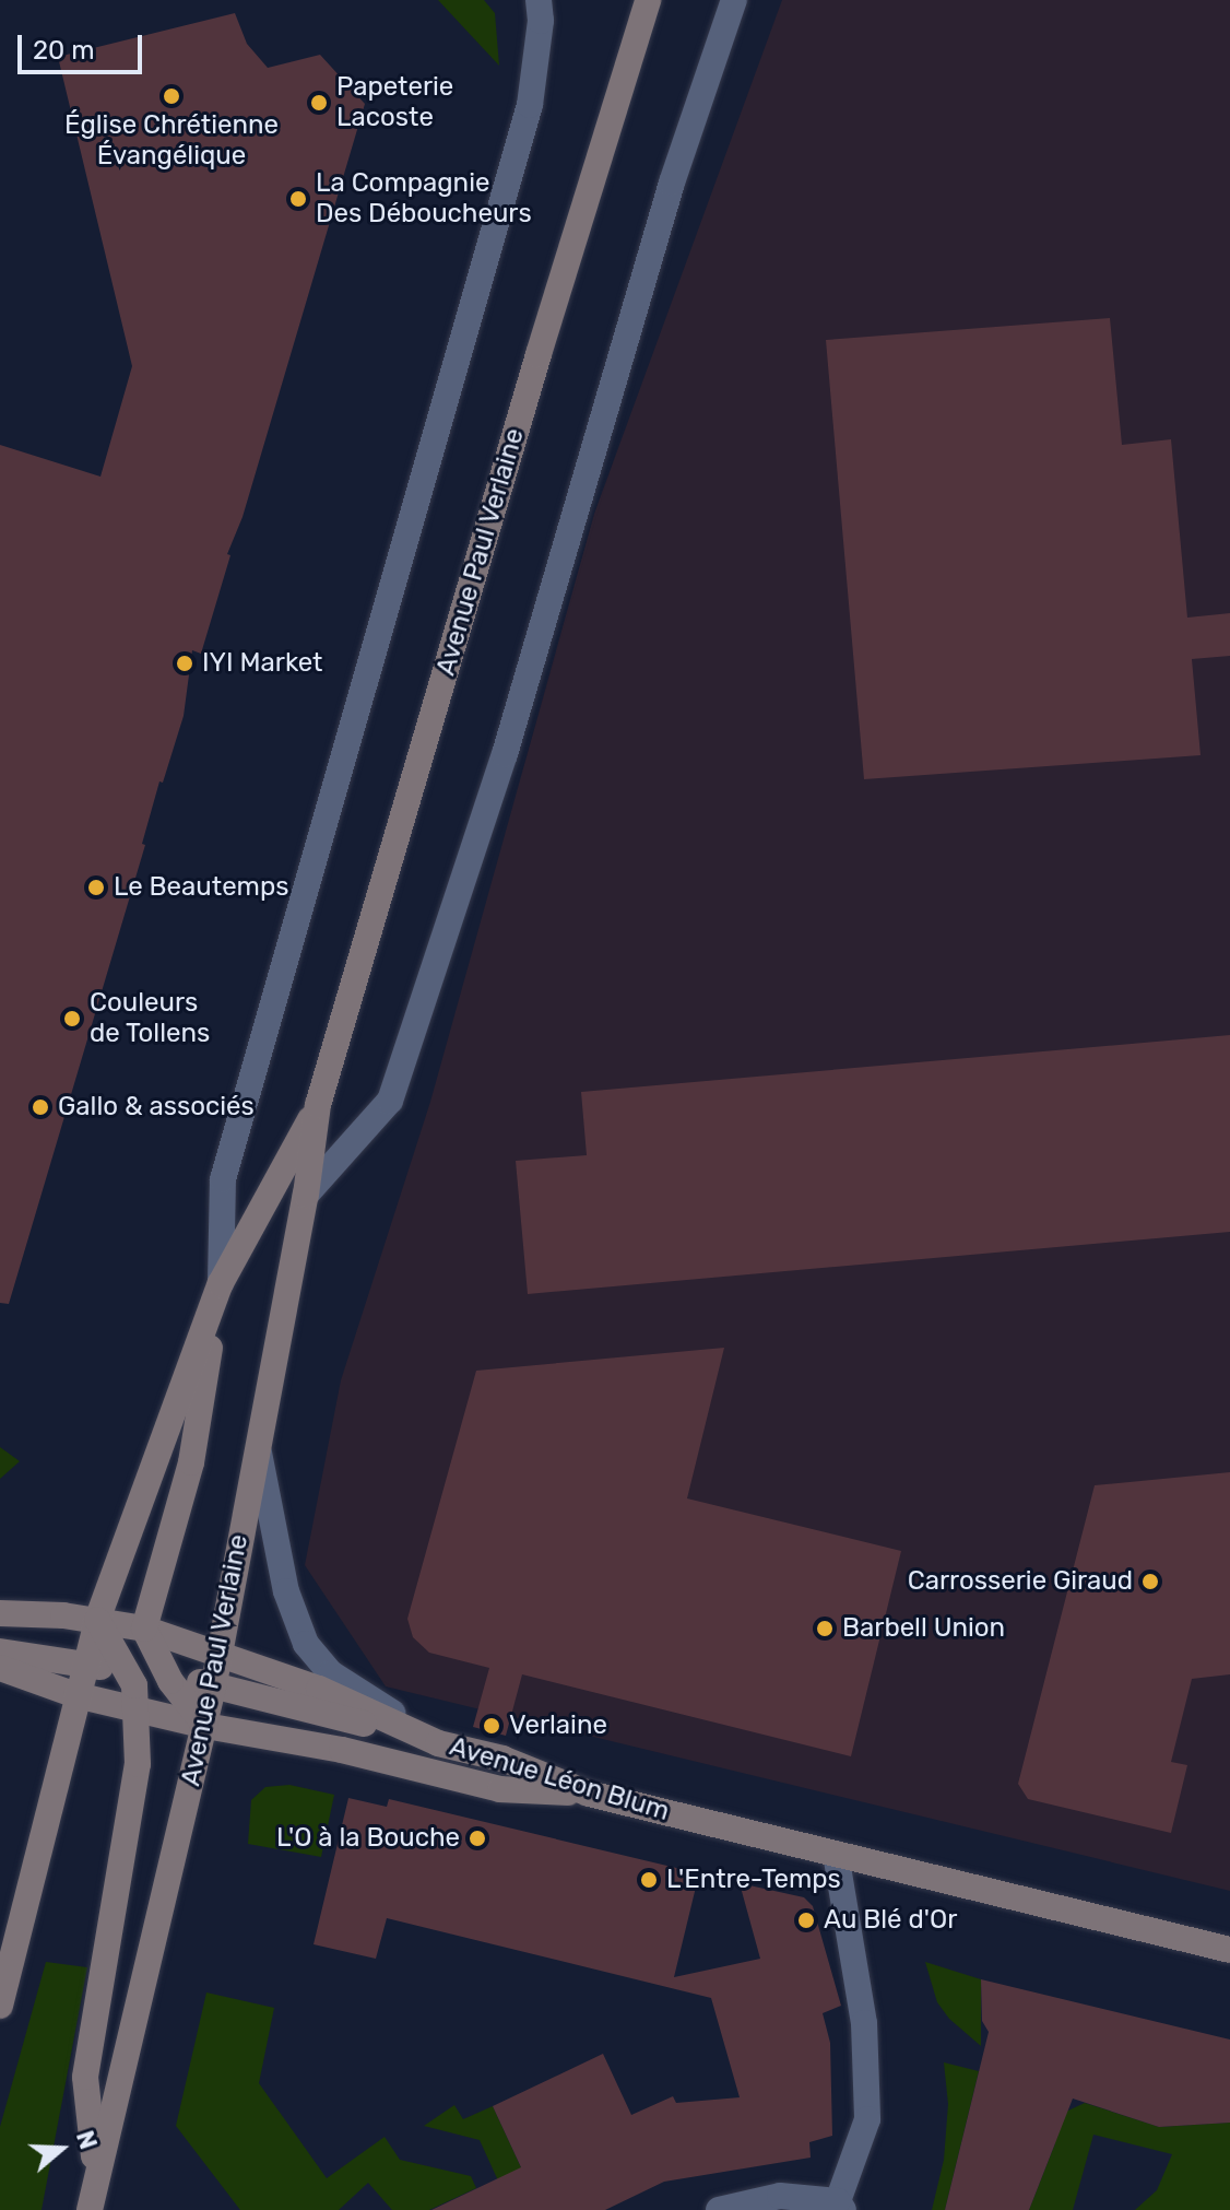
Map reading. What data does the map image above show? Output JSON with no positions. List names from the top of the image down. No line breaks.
{"streets":{"main road":["Avenue Paul Verlaine","Avenue Léon Blum"]},"crossings":[["Avenue Paul Verlaine","Avenue Léon Blum"]],"places":["Église Chrétienne Évangélique","Papeterie Lacoste","La Compagnie Des Déboucheurs","IYI Market","Le Beautemps","Couleurs de Tollens","Gallo & associés","Carrosserie Giraud","Barbell Union","Verlaine","L'O à la Bouche","L'Entre-Temps","Au Blé d'Or"],"scale_bar":"20 m","north":"right"}
